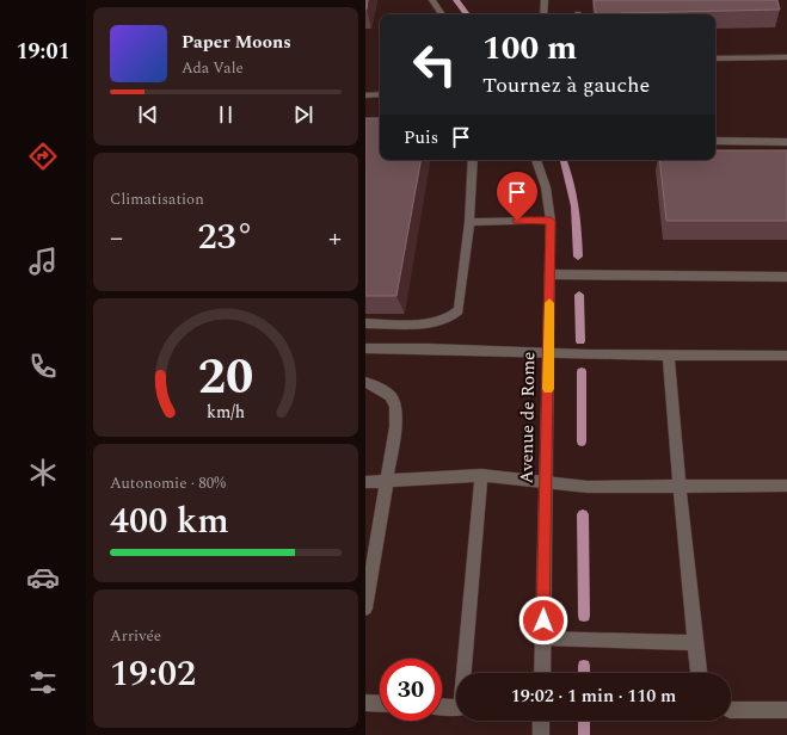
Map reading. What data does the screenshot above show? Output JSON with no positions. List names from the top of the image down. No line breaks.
{"streets":{"street":["Avenue de Rome"]},"page":{"tabs":"19:01","turn":["100 m","Tournez à gauche"],"song":["Paper Moons","Ada Vale"],"then":"Puis","tile":["Climatisation",["Autonomie · 80%","400 km"],["Arrivée","19:02"]],"heat":["−","23°","+"],"limit":"30","trip":"19:02 · 1 min · 110 m","gauge":["20","km/h"]}}
